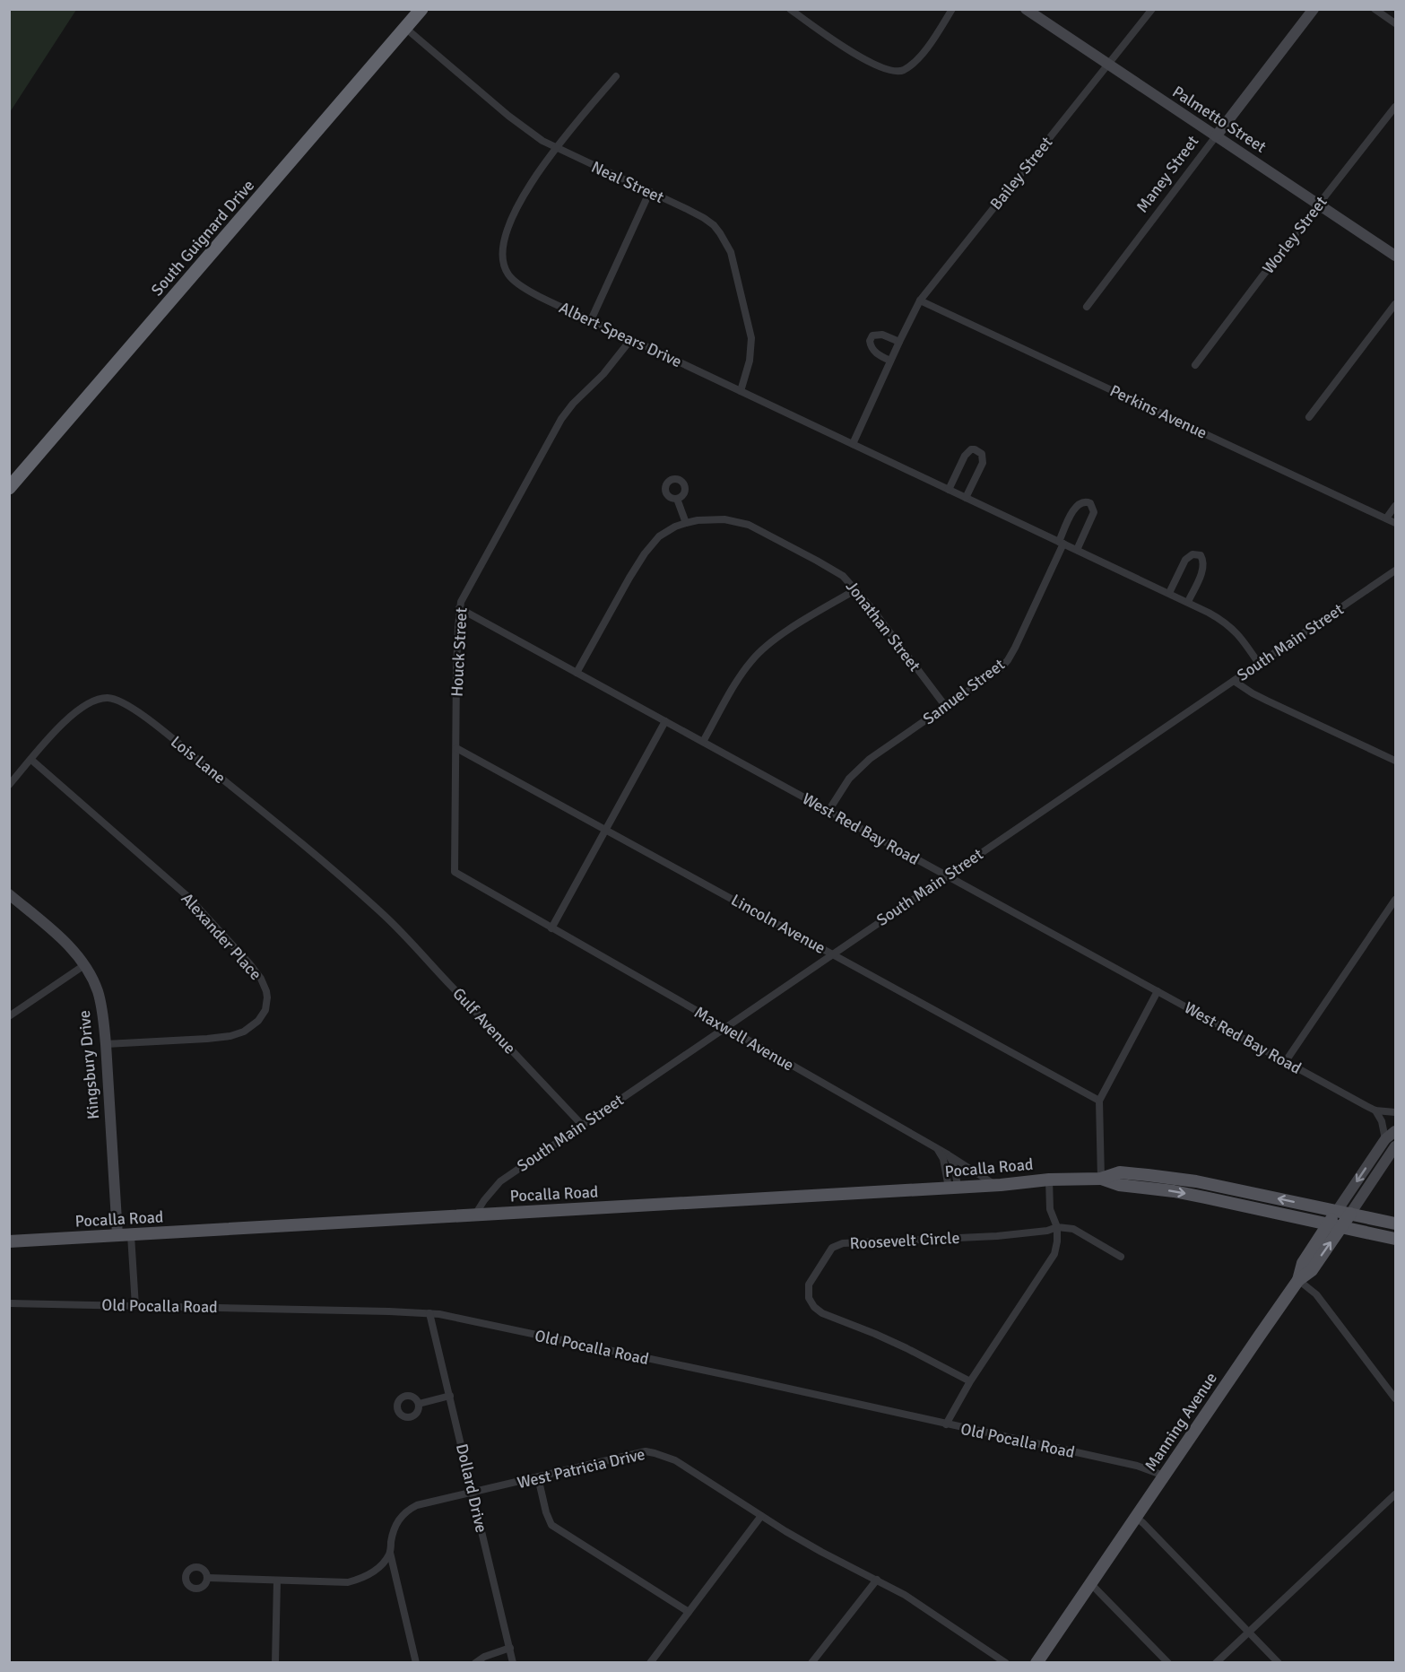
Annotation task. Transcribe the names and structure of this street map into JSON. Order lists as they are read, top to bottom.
{
  "streets": {
    "highway": ["South Guignard Drive"],
    "main road": ["Pocalla Road", "Manning Avenue"],
    "street": [
      "Palmetto Street",
      "Bailey Street",
      "Maney Street",
      "Neal Street",
      "Worley Street",
      "Albert Spears Drive",
      "Perkins Avenue",
      "Jonathan Street",
      "South Main Street",
      "Houck Street",
      "Samuel Street",
      "Lois Lane",
      "West Red Bay Road",
      "Lincoln Avenue",
      "Alexander Place",
      "Gulf Avenue",
      "Maxwell Avenue",
      "Kingsbury Drive",
      "Roosevelt Circle",
      "Old Pocalla Road",
      "West Patricia Drive",
      "Dollard Drive"
    ]
  },
  "crossings": [
    ["Palmetto Street", "Bailey Street"],
    ["Palmetto Street", "Maney Street"],
    ["Palmetto Street", "Worley Street"],
    ["Bailey Street", "Albert Spears Drive"],
    ["Bailey Street", "Perkins Avenue"],
    ["Neal Street", "South Guignard Drive"],
    ["Neal Street", "Albert Spears Drive"],
    ["Albert Spears Drive", "South Main Street"],
    ["Albert Spears Drive", "Houck Street"],
    ["Albert Spears Drive", "Samuel Street"],
    ["Jonathan Street", "Samuel Street"],
    ["Jonathan Street", "West Red Bay Road"],
    ["South Main Street", "West Red Bay Road"],
    ["South Main Street", "Lincoln Avenue"],
    ["South Main Street", "Gulf Avenue"],
    ["South Main Street", "Maxwell Avenue"],
    ["South Main Street", "Pocalla Road"],
    ["Houck Street", "West Red Bay Road"],
    ["Houck Street", "Lincoln Avenue"],
    ["Houck Street", "Maxwell Avenue"],
    ["Samuel Street", "West Red Bay Road"],
    ["Lois Lane", "Alexander Place"],
    ["Lois Lane", "Gulf Avenue"],
    ["Alexander Place", "Kingsbury Drive"],
    ["Maxwell Avenue", "Pocalla Road"],
    ["Kingsbury Drive", "Pocalla Road"],
    ["Pocalla Road", "Manning Avenue"],
    ["Old Pocalla Road", "Manning Avenue"],
    ["Old Pocalla Road", "Dollard Drive"],
    ["West Patricia Drive", "Dollard Drive"]
  ]
}
